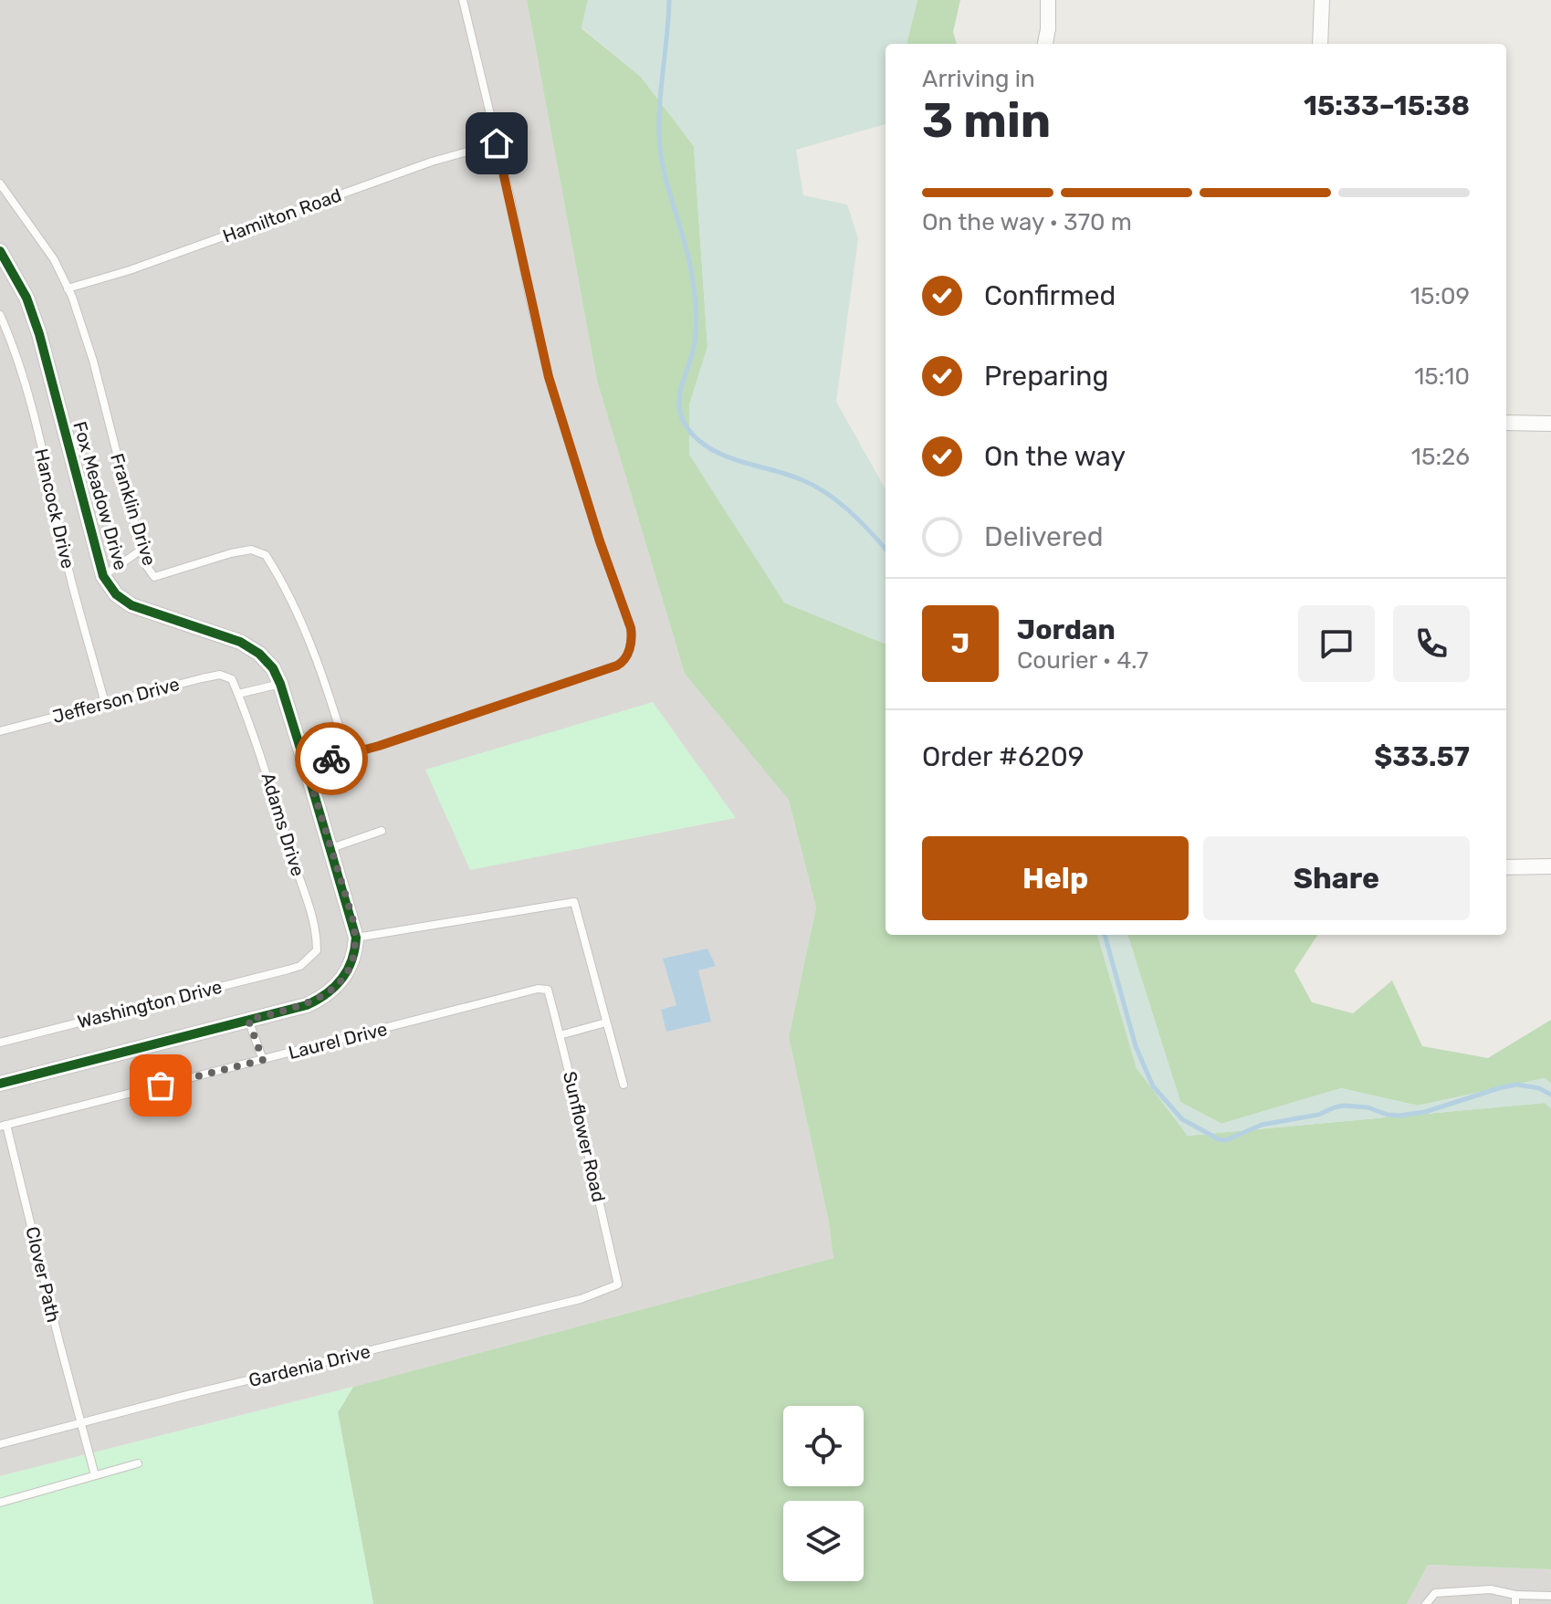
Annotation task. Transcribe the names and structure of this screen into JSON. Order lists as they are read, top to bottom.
{
  "streets": {
    "street": ["Fox Meadow Drive"],
    "lane": [
      "Hamilton Road",
      "Hancock Drive",
      "Franklin Drive",
      "Jefferson Drive",
      "Adams Drive",
      "Washington Drive",
      "Laurel Drive",
      "Sunflower Road",
      "Clover Path",
      "Gardenia Drive"
    ]
  },
  "crossings": [
    ["Hamilton Road", "Franklin Drive"],
    ["Hancock Drive", "Jefferson Drive"],
    ["Jefferson Drive", "Adams Drive"],
    ["Adams Drive", "Washington Drive"],
    ["Laurel Drive", "Sunflower Road"],
    ["Laurel Drive", "Clover Path"],
    ["Sunflower Road", "Gardenia Drive"],
    ["Clover Path", "Gardenia Drive"]
  ],
  "page": {
    "heading": ["3 min", "Arriving in", "15:33–15:38"],
    "panel": [
      "Jordan",
      "Courier · 4.7",
      "Order #6209",
      "$33.57"
    ],
    "bar": "On the way · 370 m",
    "list": [
      ["Confirmed", "15:09"],
      ["Preparing", "15:10"],
      ["On the way", "15:26"],
      "Delivered"
    ],
    "round": "J",
    "buttons": ["Help", "Share"]
  }
}
